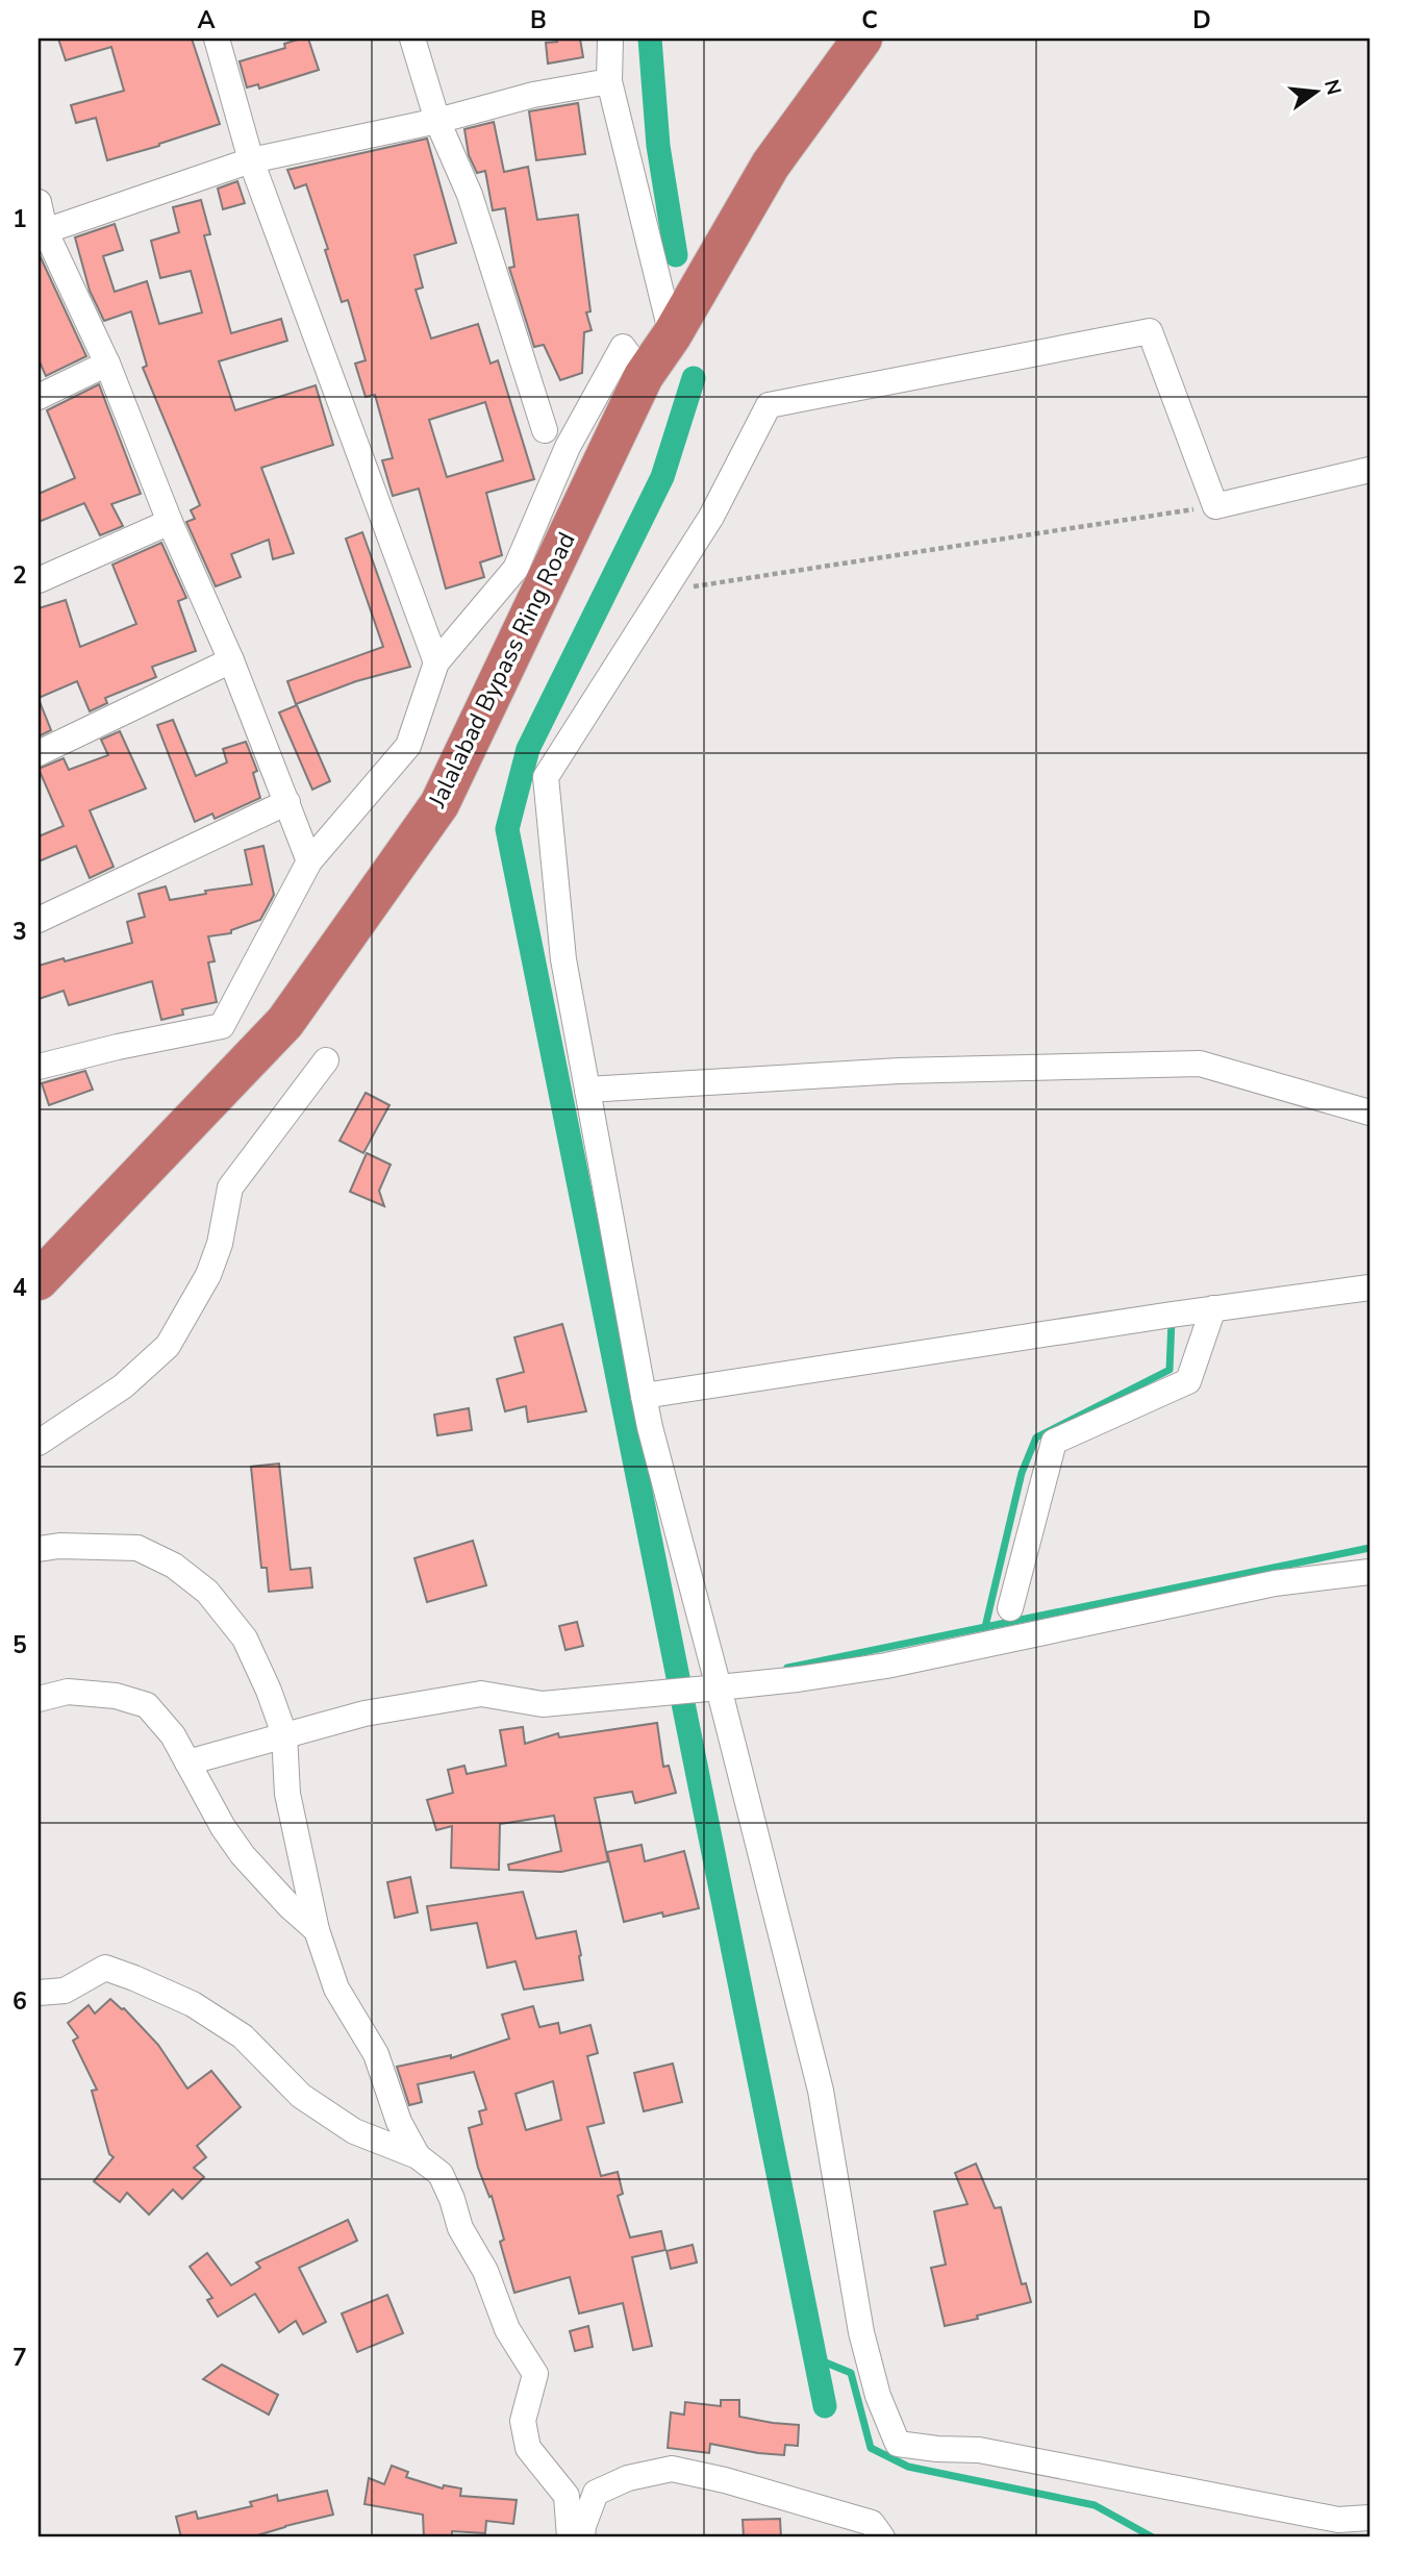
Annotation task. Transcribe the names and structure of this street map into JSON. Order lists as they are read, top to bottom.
{
  "streets": {
    "highway": ["Jalalabad Bypass Ring Road"]
  },
  "north": "right",
  "grid": {
    "columns": [
      "A",
      "B",
      "C",
      "D"
    ],
    "rows": [
      "1",
      "2",
      "3",
      "4",
      "5",
      "6",
      "7"
    ]
  }
}
